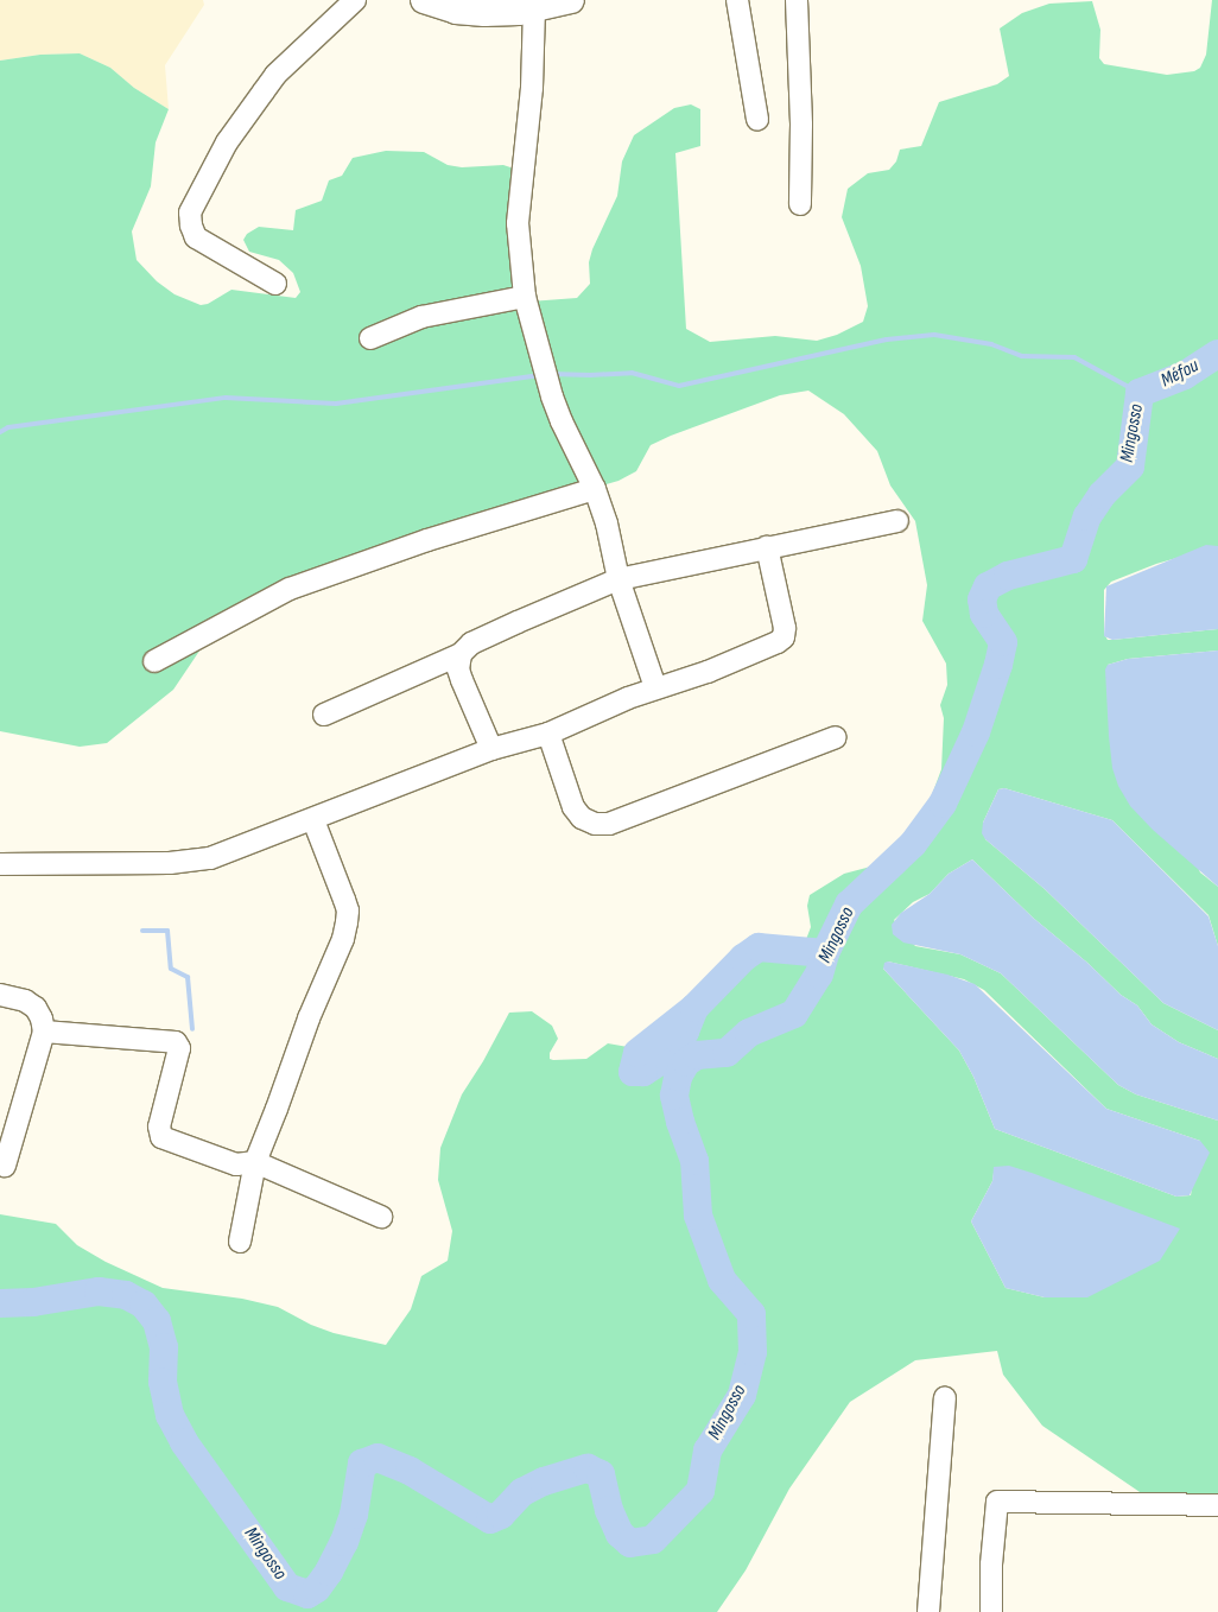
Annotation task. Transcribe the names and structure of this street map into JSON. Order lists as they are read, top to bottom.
{
  "water": ["Méfou", "Mingosso"]
}
